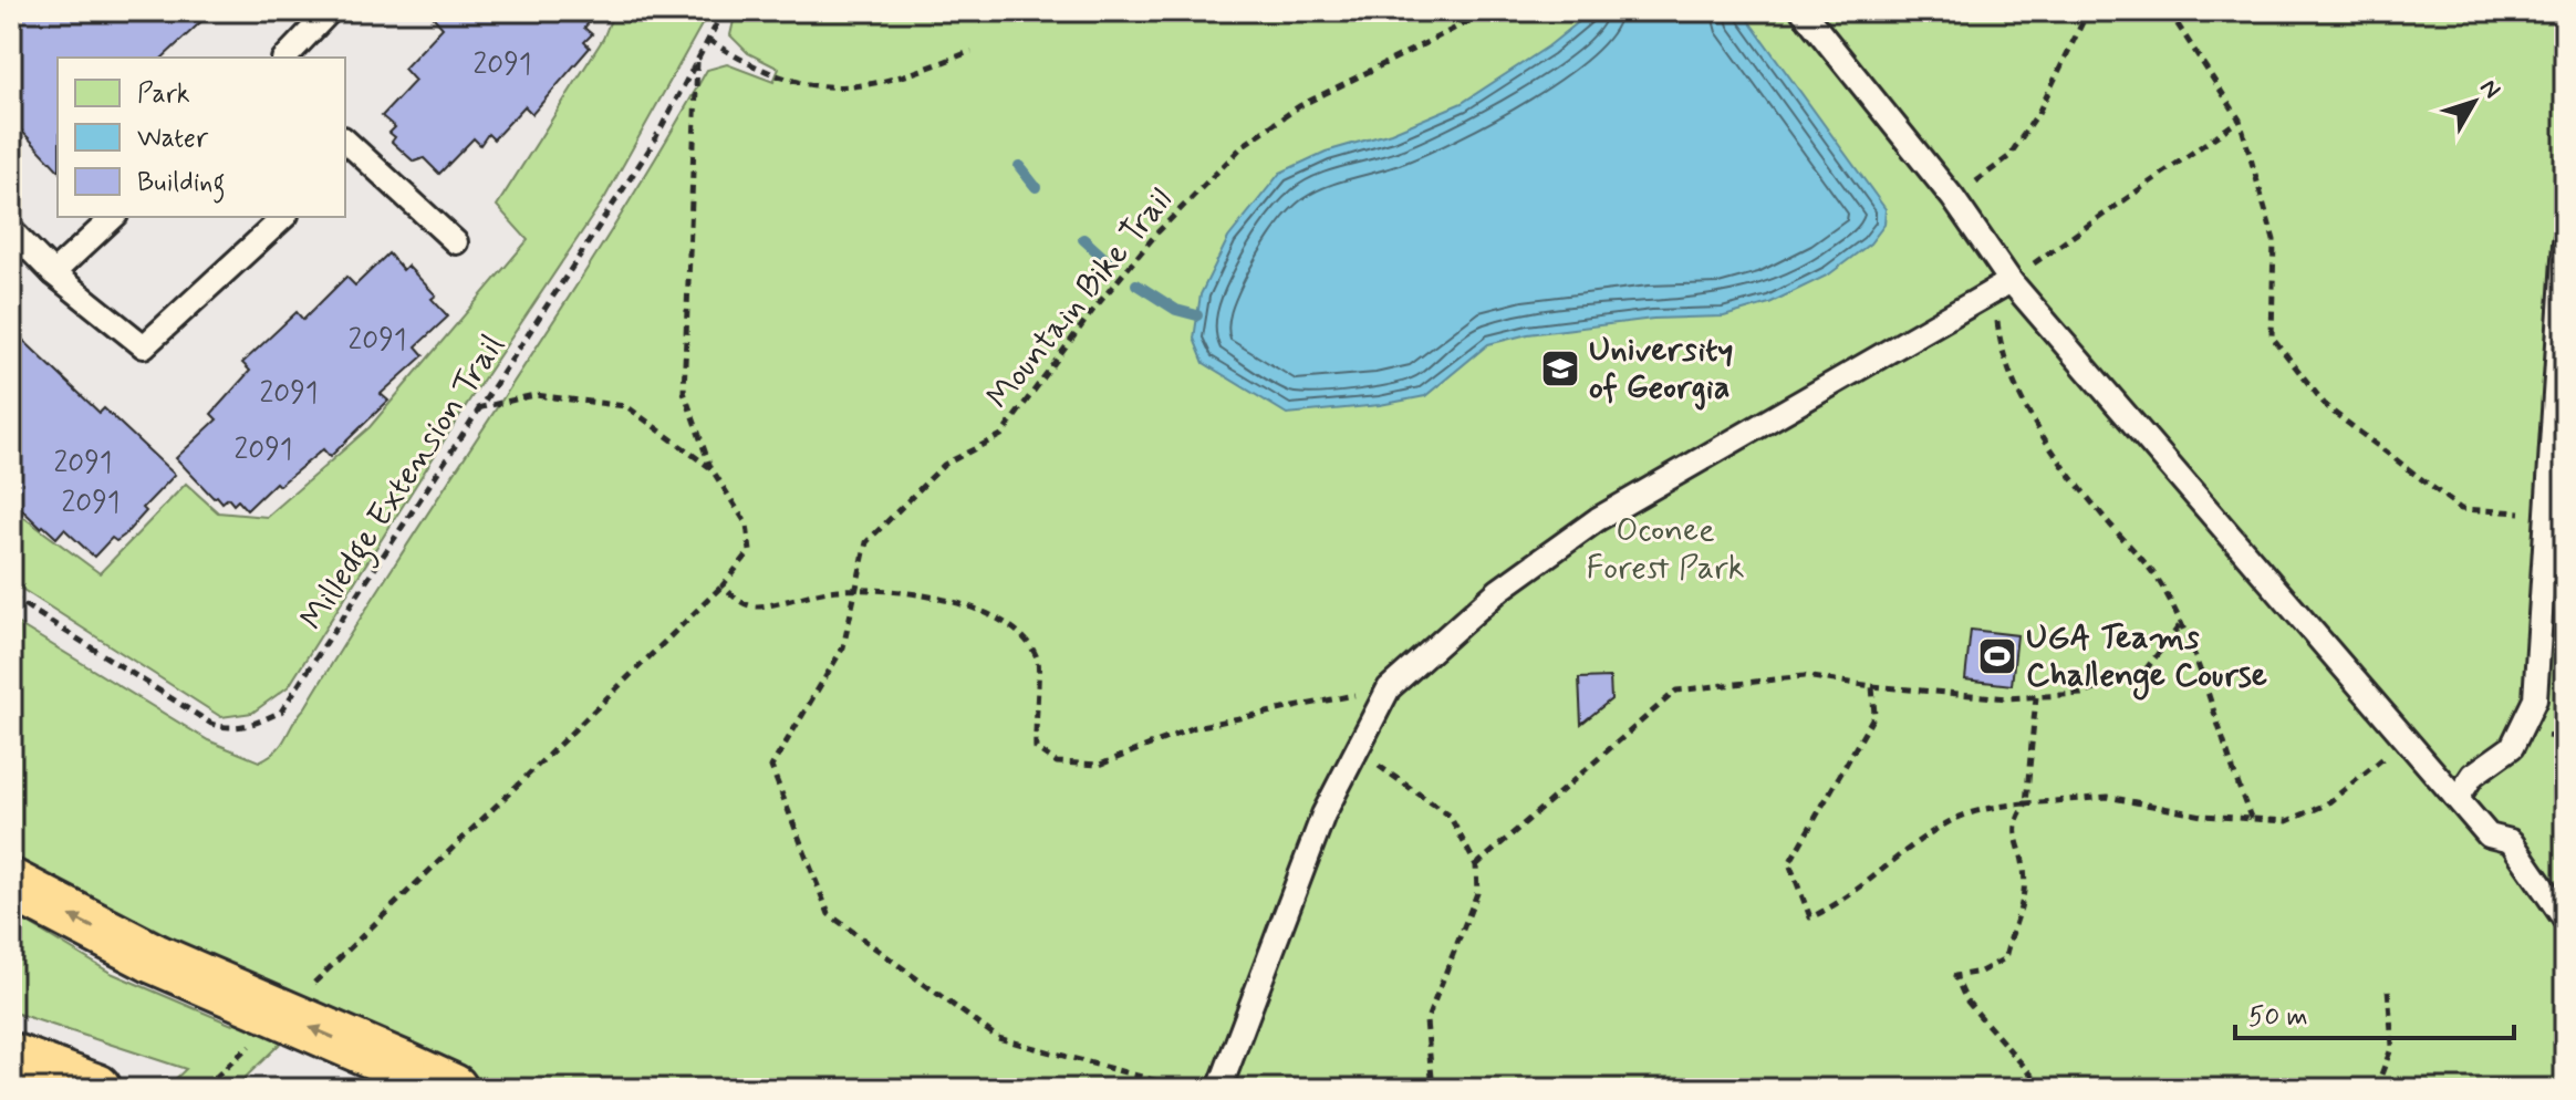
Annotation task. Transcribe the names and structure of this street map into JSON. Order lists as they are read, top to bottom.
{
  "streets": {
    "path": ["Mountain Bike Trail", "Milledge Extension Trail"]
  },
  "parks": ["Oconee Forest Park"],
  "places": {
    "school or university": ["University of Georgia"],
    "sports": ["UGA Teams Challenge Course"]
  },
  "house_numbers": [
    "2091",
    "2091",
    "2091",
    "2091",
    "2091",
    "2091"
  ],
  "legend": ["Park", "Water", "Building"],
  "scale_bar": "50 m",
  "north": "top right"
}
